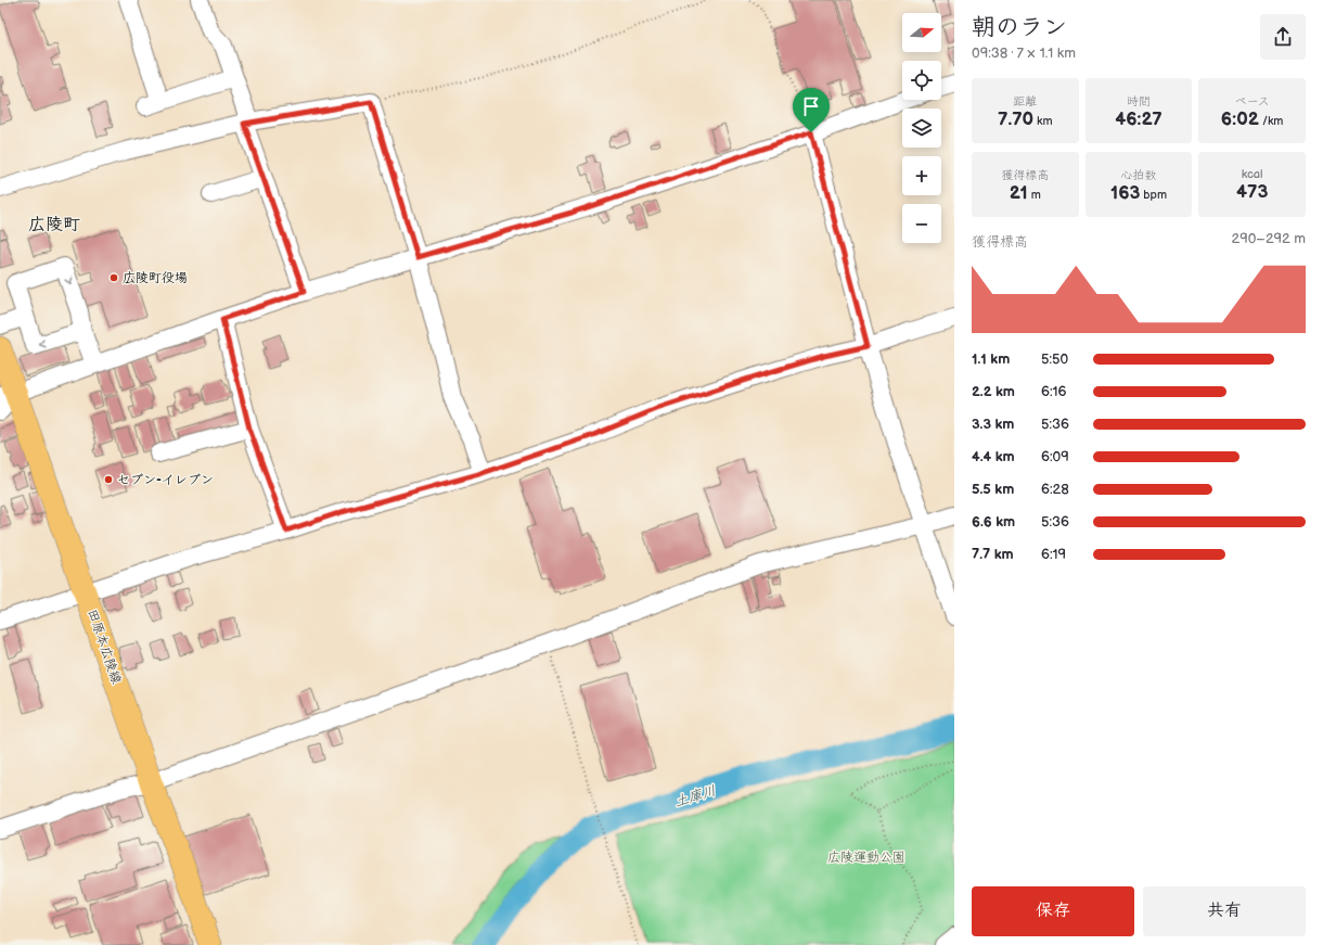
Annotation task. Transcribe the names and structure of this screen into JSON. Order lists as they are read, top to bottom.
{
  "streets": {
    "main road": ["田原本広陵線"]
  },
  "districts": ["広陵町"],
  "water": ["土庫川"],
  "parks": ["広陵運動公園"],
  "places": ["広陵町役場", "セブン-イレブン"],
  "north": "right",
  "page": {
    "heading": ["朝のラン", "09:38 · 7 × 1.1 km"],
    "map_buttons": ["+", "−"],
    "stats": [
      ["距離", "7.70 km"],
      ["時間", "46:27"],
      ["ペース", "6:02 /km"],
      ["獲得標高", "21 m"],
      ["心拍数", "163 bpm"],
      ["kcal", "473"]
    ],
    "chart": ["獲得標高", "290–292 m"],
    "list": [
      {
        "name": "1.1 km",
        "note": "5:50"
      },
      {
        "name": "2.2 km",
        "note": "6:16"
      },
      {
        "name": "3.3 km",
        "note": "5:36"
      },
      {
        "name": "4.4 km",
        "note": "6:09"
      },
      {
        "name": "5.5 km",
        "note": "6:28"
      },
      {
        "name": "6.6 km",
        "note": "5:36"
      },
      {
        "name": "7.7 km",
        "note": "6:19"
      }
    ],
    "buttons": ["保存", "共有"]
  }
}
